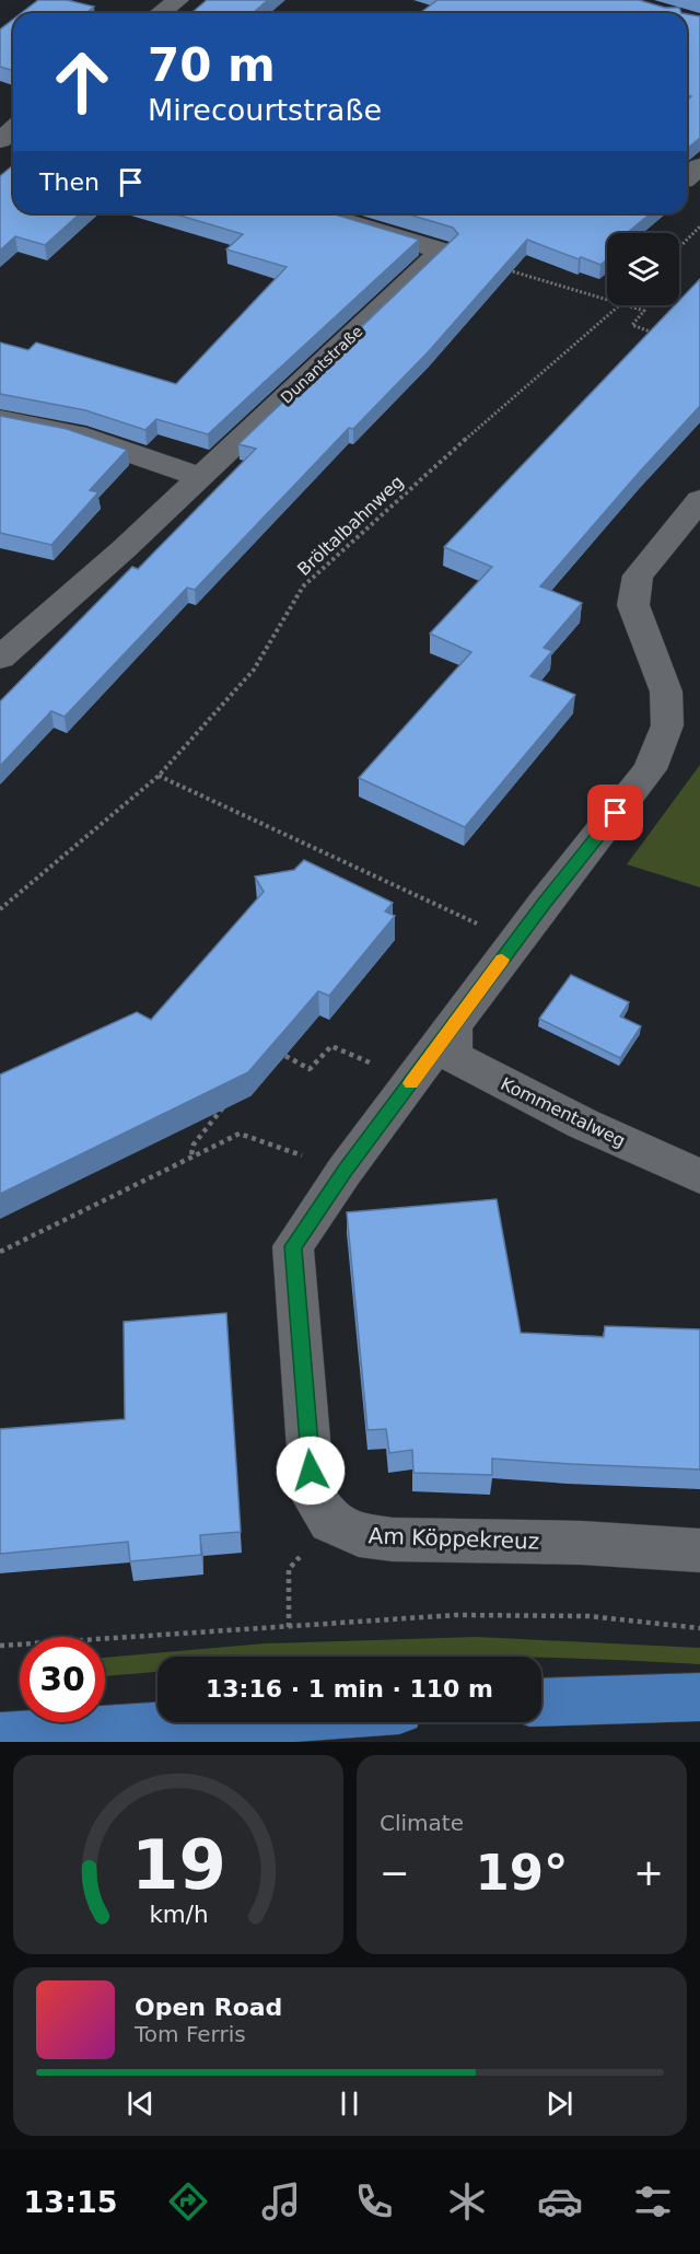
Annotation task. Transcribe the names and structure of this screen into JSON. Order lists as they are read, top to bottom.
{
  "streets": {
    "street": ["Dunantstraße", "Kommentalweg", "Am Köppekreuz"],
    "path": ["Bröltalbahnweg"]
  },
  "crossings": [
    ["Kommentalweg", "Am Köppekreuz"]
  ],
  "page": {
    "turn": ["70 m", "Mirecourtstraße"],
    "then": "Then",
    "limit": "30",
    "trip": "13:16 · 1 min · 110 m",
    "tile": "Climate",
    "heat": ["−", "19°", "+"],
    "song": ["Open Road", "Tom Ferris"],
    "tabs": "13:15",
    "gauge": ["19", "km/h"]
  }
}
